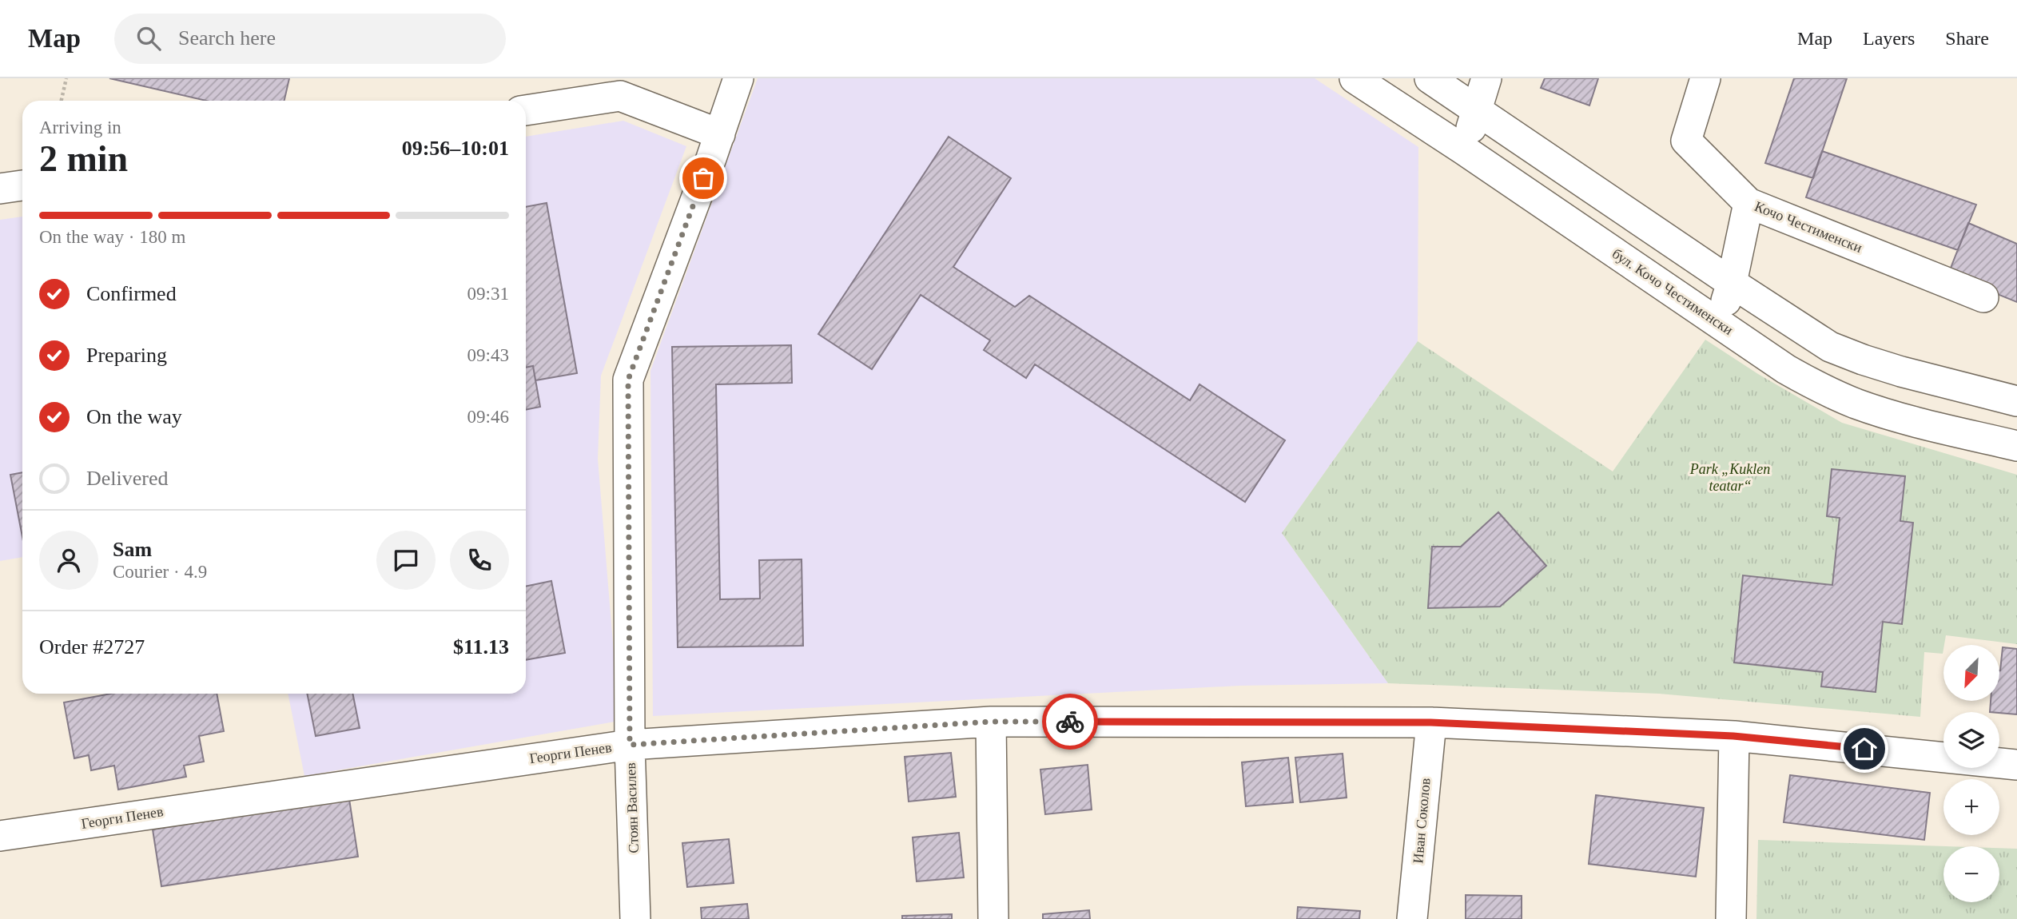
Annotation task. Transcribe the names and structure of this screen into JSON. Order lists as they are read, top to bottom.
{
  "streets": {
    "street": [
      "Кочо Честименски",
      "бул. Кочо Честименски",
      "Георги Пенев",
      "Стоян Василев",
      "Иван Соколов"
    ]
  },
  "crossings": [
    ["Кочо Честименски", "бул. Кочо Честименски"],
    ["Георги Пенев", "Стоян Василев"],
    ["Георги Пенев", "Иван Соколов"]
  ],
  "parks": ["Park „Kuklen teatar“"],
  "north": "bottom left",
  "page": {
    "header": "Map",
    "search": "Search here",
    "nav": ["Map", "Layers", "Share"],
    "heading": ["2 min", "Arriving in", "09:56–10:01"],
    "panel": [
      "Sam",
      "Courier · 4.9",
      "Order #2727",
      "$11.13"
    ],
    "bar": "On the way · 180 m",
    "list": [
      ["Confirmed", "09:31"],
      ["Preparing", "09:43"],
      ["On the way", "09:46"],
      "Delivered"
    ],
    "map_buttons": ["+", "−"]
  }
}
